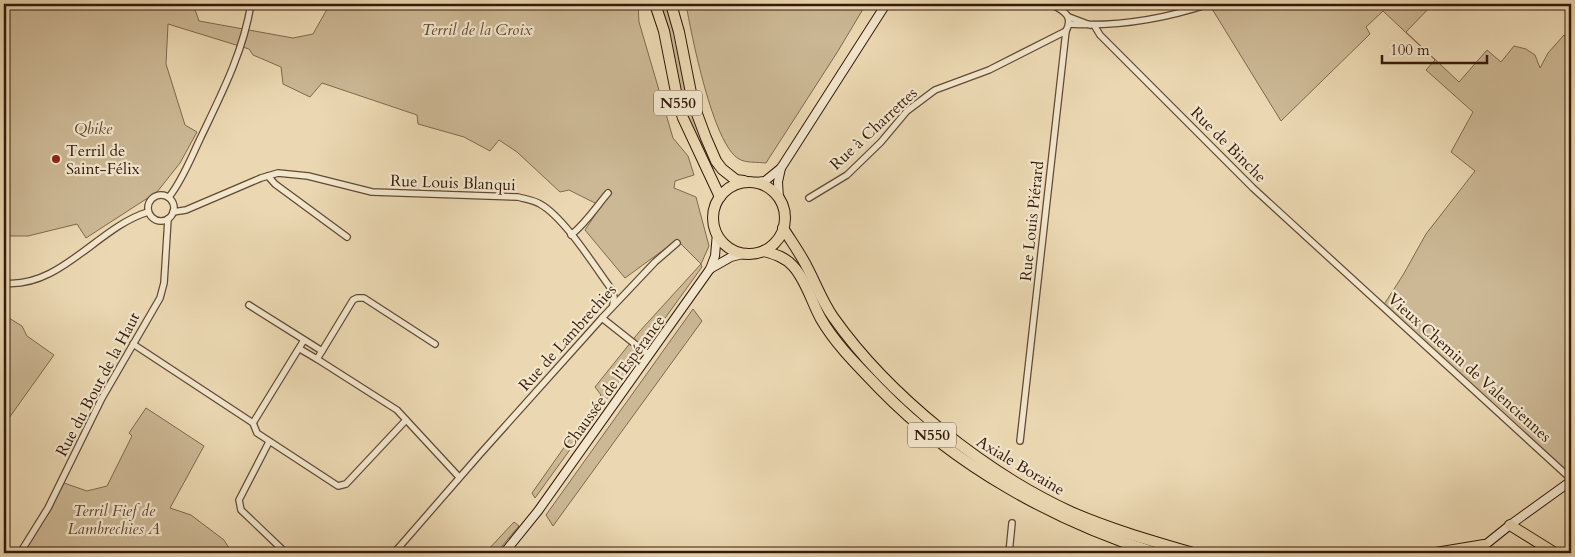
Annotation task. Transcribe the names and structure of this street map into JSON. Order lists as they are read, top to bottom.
{
  "streets": {
    "highway": ["N550", "Axiale Boraine"],
    "main road": ["Chaussée de l'Espérance"],
    "street": [
      "Rue à Charrettes",
      "Rue de Binche",
      "Rue Louis Blanqui",
      "Rue Louis Piérard",
      "Rue de Lambrechies",
      "Vieux Chemin de Valenciennes",
      "Rue du Bout de la Haut"
    ]
  },
  "crossings": [
    ["N550", "Axiale Boraine"],
    ["Rue à Charrettes", "Rue Louis Piérard"],
    ["Rue de Binche", "Vieux Chemin de Valenciennes"],
    ["Rue Louis Blanqui", "Rue de Lambrechies"],
    ["Rue Louis Blanqui", "Rue du Bout de la Haut"]
  ],
  "parks": ["Terril de la Croix", "Qbike", "Terril Fief de Lambrechies A"],
  "places": ["Terril de Saint-Félix"],
  "scale_bar": "100 m"
}
